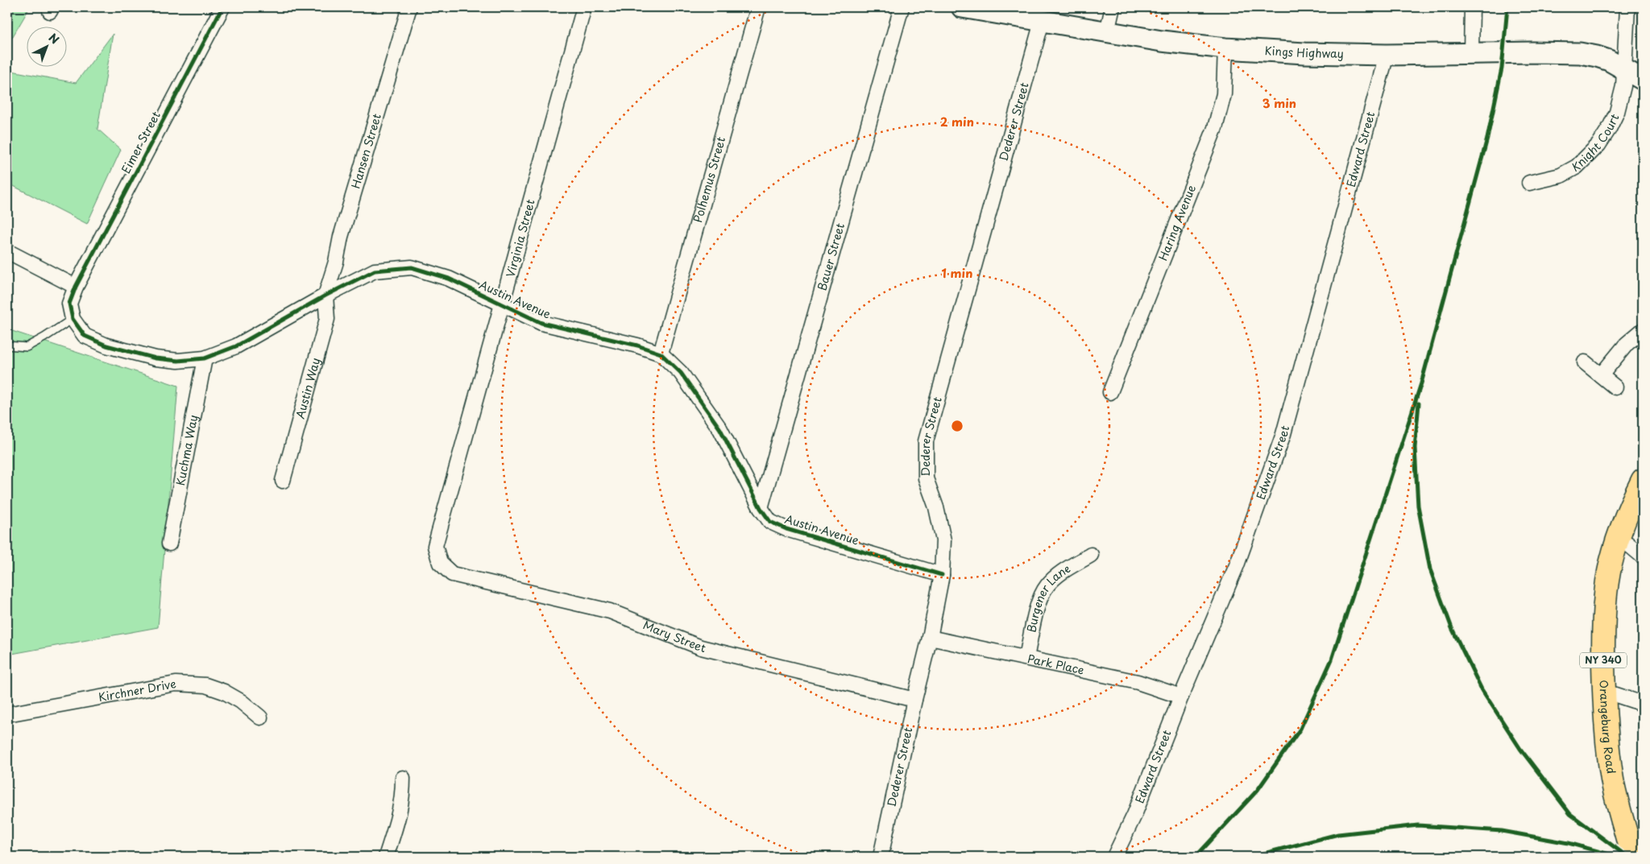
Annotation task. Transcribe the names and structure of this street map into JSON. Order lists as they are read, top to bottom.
{
  "streets": {
    "main road": ["NY 340", "Orangeburg Road"],
    "street": [
      "Kings Highway",
      "Dederer Street",
      "Knight Court",
      "Eimer Street",
      "Edward Street",
      "Hansen Street",
      "Polhemus Street",
      "Haring Avenue",
      "Virginia Street",
      "Bauer Street",
      "Austin Avenue",
      "Austin Way",
      "Kuchma Way",
      "Burgener Lane",
      "Mary Street",
      "Park Place",
      "Kirchner Drive"
    ]
  },
  "crossings": [
    ["Kings Highway", "Dederer Street"],
    ["Kings Highway", "Knight Court"],
    ["Kings Highway", "Edward Street"],
    ["Kings Highway", "Haring Avenue"],
    ["Dederer Street", "Austin Avenue"],
    ["Dederer Street", "Mary Street"],
    ["Dederer Street", "Park Place"],
    ["Edward Street", "Park Place"],
    ["Hansen Street", "Austin Avenue"],
    ["Hansen Street", "Austin Way"],
    ["Polhemus Street", "Austin Avenue"],
    ["Virginia Street", "Austin Avenue"],
    ["Virginia Street", "Mary Street"],
    ["Bauer Street", "Austin Avenue"],
    ["Austin Avenue", "Austin Way"],
    ["Austin Avenue", "Kuchma Way"],
    ["Burgener Lane", "Park Place"]
  ],
  "north": "top right",
  "rings": ["3 min", "2 min", "1 min"]
}
